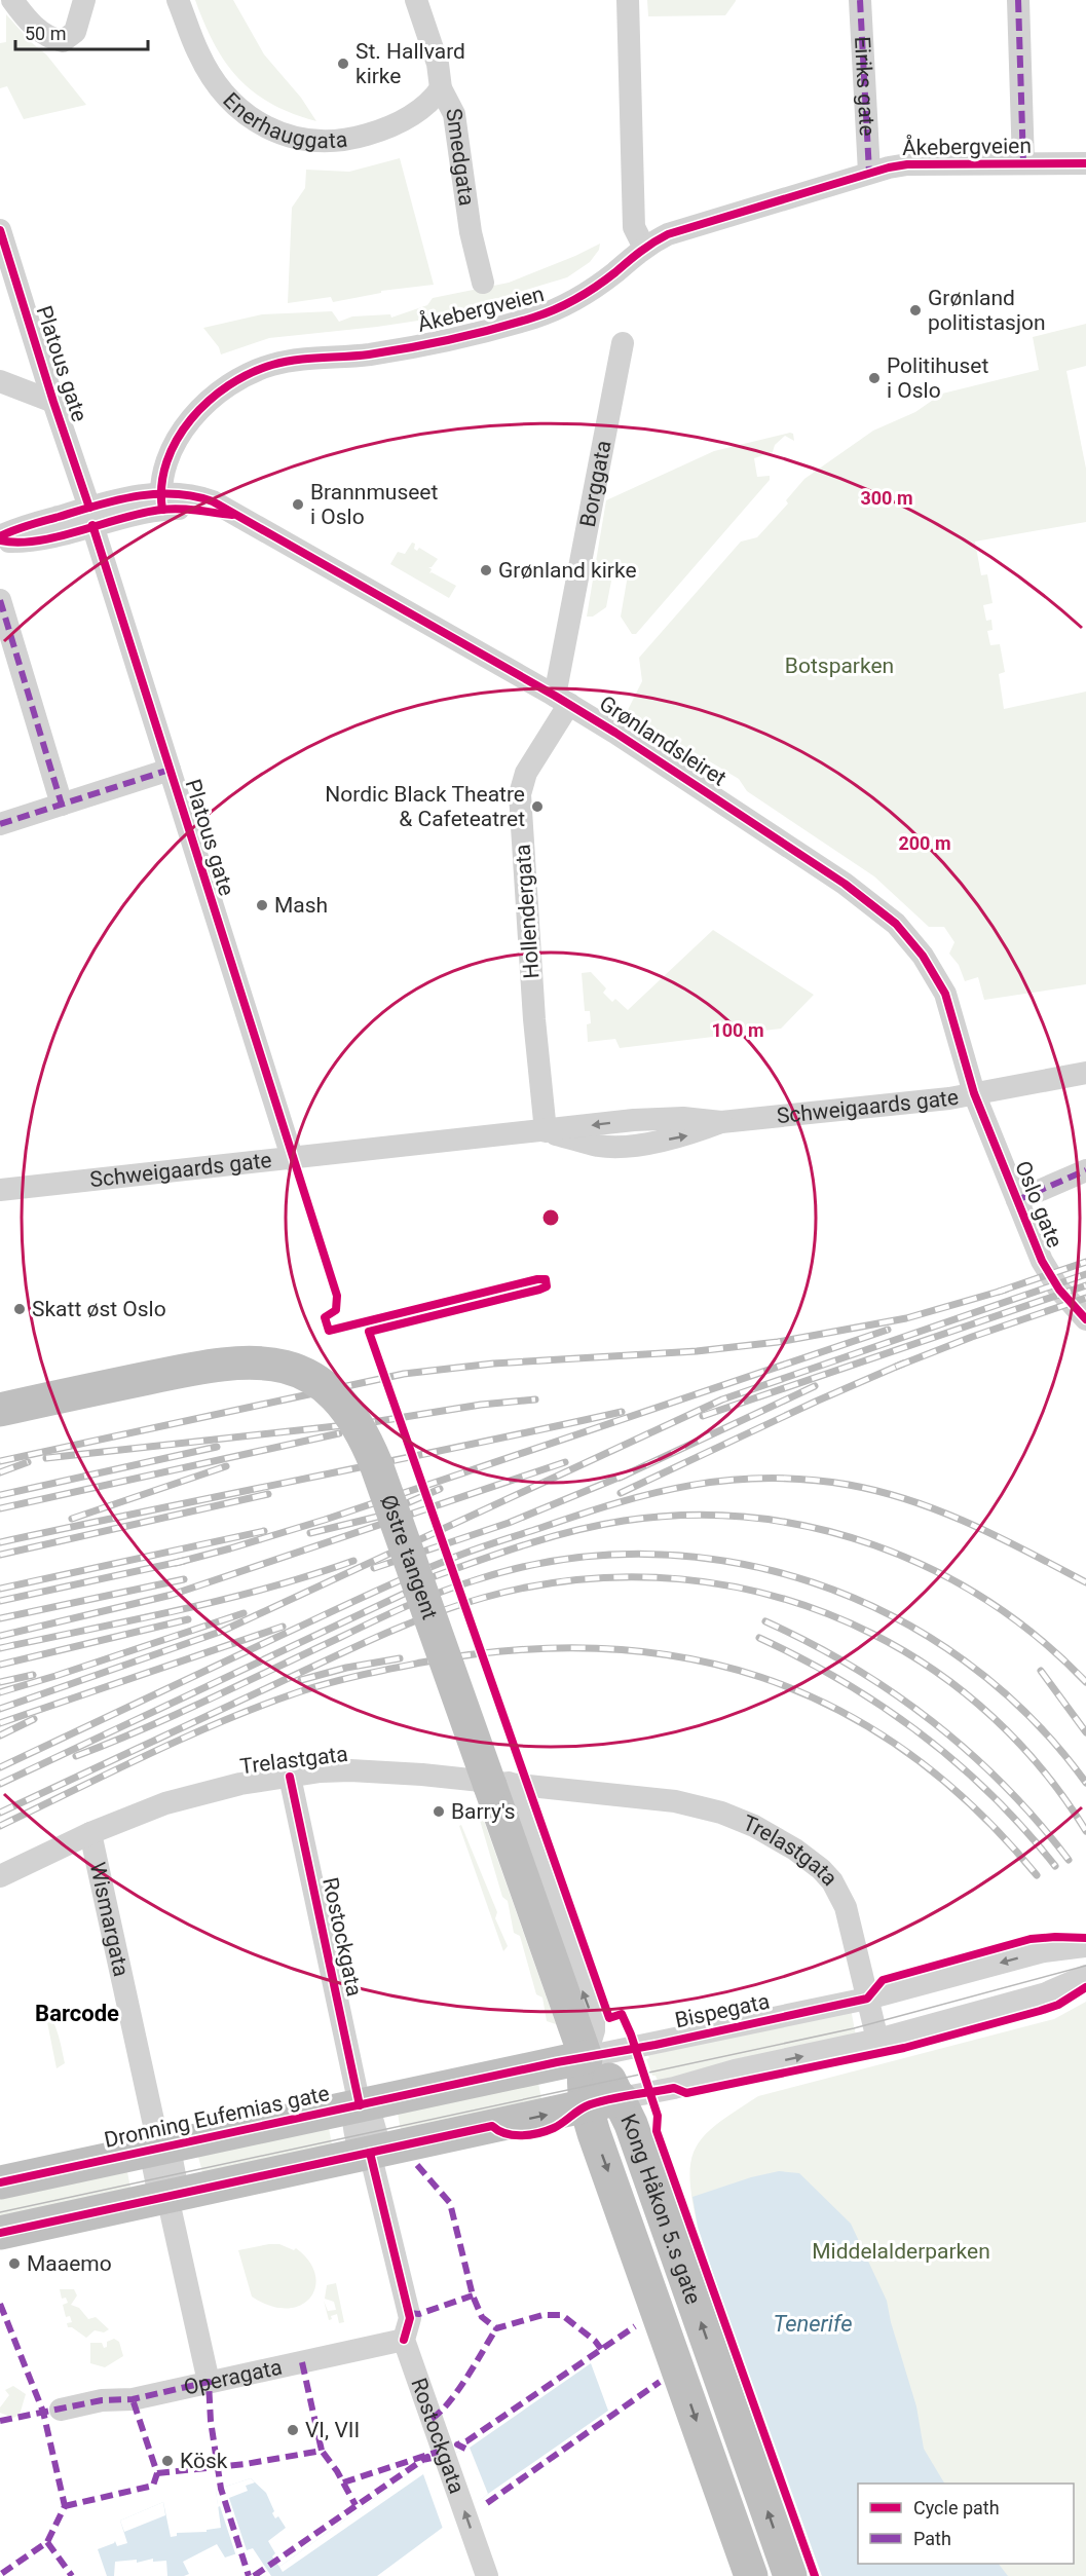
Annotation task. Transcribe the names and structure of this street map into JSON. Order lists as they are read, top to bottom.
{
  "streets": {
    "highway": ["Østre tangent", "Dronning Eufemias gate", "Kong Håkon 5.s gate"],
    "street": [
      "Eiriks gate",
      "Enerhauggata",
      "Åkebergveien",
      "Smedgata",
      "Platous gate",
      "Borggata",
      "Grønlandsleiret",
      "Hollendergata",
      "Schweigaards gate",
      "Oslo gate",
      "Trelastgata",
      "Wismargata",
      "Rostockgata",
      "Bispegata",
      "Operagata"
    ]
  },
  "crossings": [
    ["Eiriks gate", "Åkebergveien"],
    ["Enerhauggata", "Smedgata"],
    ["Åkebergveien", "Grønlandsleiret"],
    ["Platous gate", "Grønlandsleiret"],
    ["Platous gate", "Schweigaards gate"],
    ["Borggata", "Grønlandsleiret"],
    ["Borggata", "Hollendergata"],
    ["Grønlandsleiret", "Hollendergata"],
    ["Grønlandsleiret", "Schweigaards gate"],
    ["Grønlandsleiret", "Oslo gate"],
    ["Hollendergata", "Schweigaards gate"],
    ["Schweigaards gate", "Oslo gate"],
    ["Østre tangent", "Bispegata"],
    ["Østre tangent", "Dronning Eufemias gate"],
    ["Østre tangent", "Kong Håkon 5.s gate"],
    ["Trelastgata", "Wismargata"],
    ["Trelastgata", "Rostockgata"],
    ["Trelastgata", "Bispegata"],
    ["Wismargata", "Dronning Eufemias gate"],
    ["Wismargata", "Operagata"],
    ["Rostockgata", "Dronning Eufemias gate"],
    ["Rostockgata", "Operagata"],
    ["Bispegata", "Dronning Eufemias gate"],
    ["Bispegata", "Kong Håkon 5.s gate"],
    ["Dronning Eufemias gate", "Kong Håkon 5.s gate"]
  ],
  "districts": ["Barcode"],
  "water": ["Tenerife"],
  "parks": ["Botsparken", "Middelalderparken"],
  "places": [
    "St. Hallvard kirke",
    "Grønland politistasjon",
    "Politihuset i Oslo",
    "Brannmuseet i Oslo",
    "Grønland kirke",
    "Nordic Black Theatre & Cafeteatret",
    "Mash",
    "Skatt øst Oslo",
    "Barry's",
    "Maaemo",
    "VI, VII",
    "Kösk"
  ],
  "legend": ["Cycle path", "Path"],
  "scale_bar": "50 m",
  "rings": ["300 m", "200 m", "100 m"]
}
